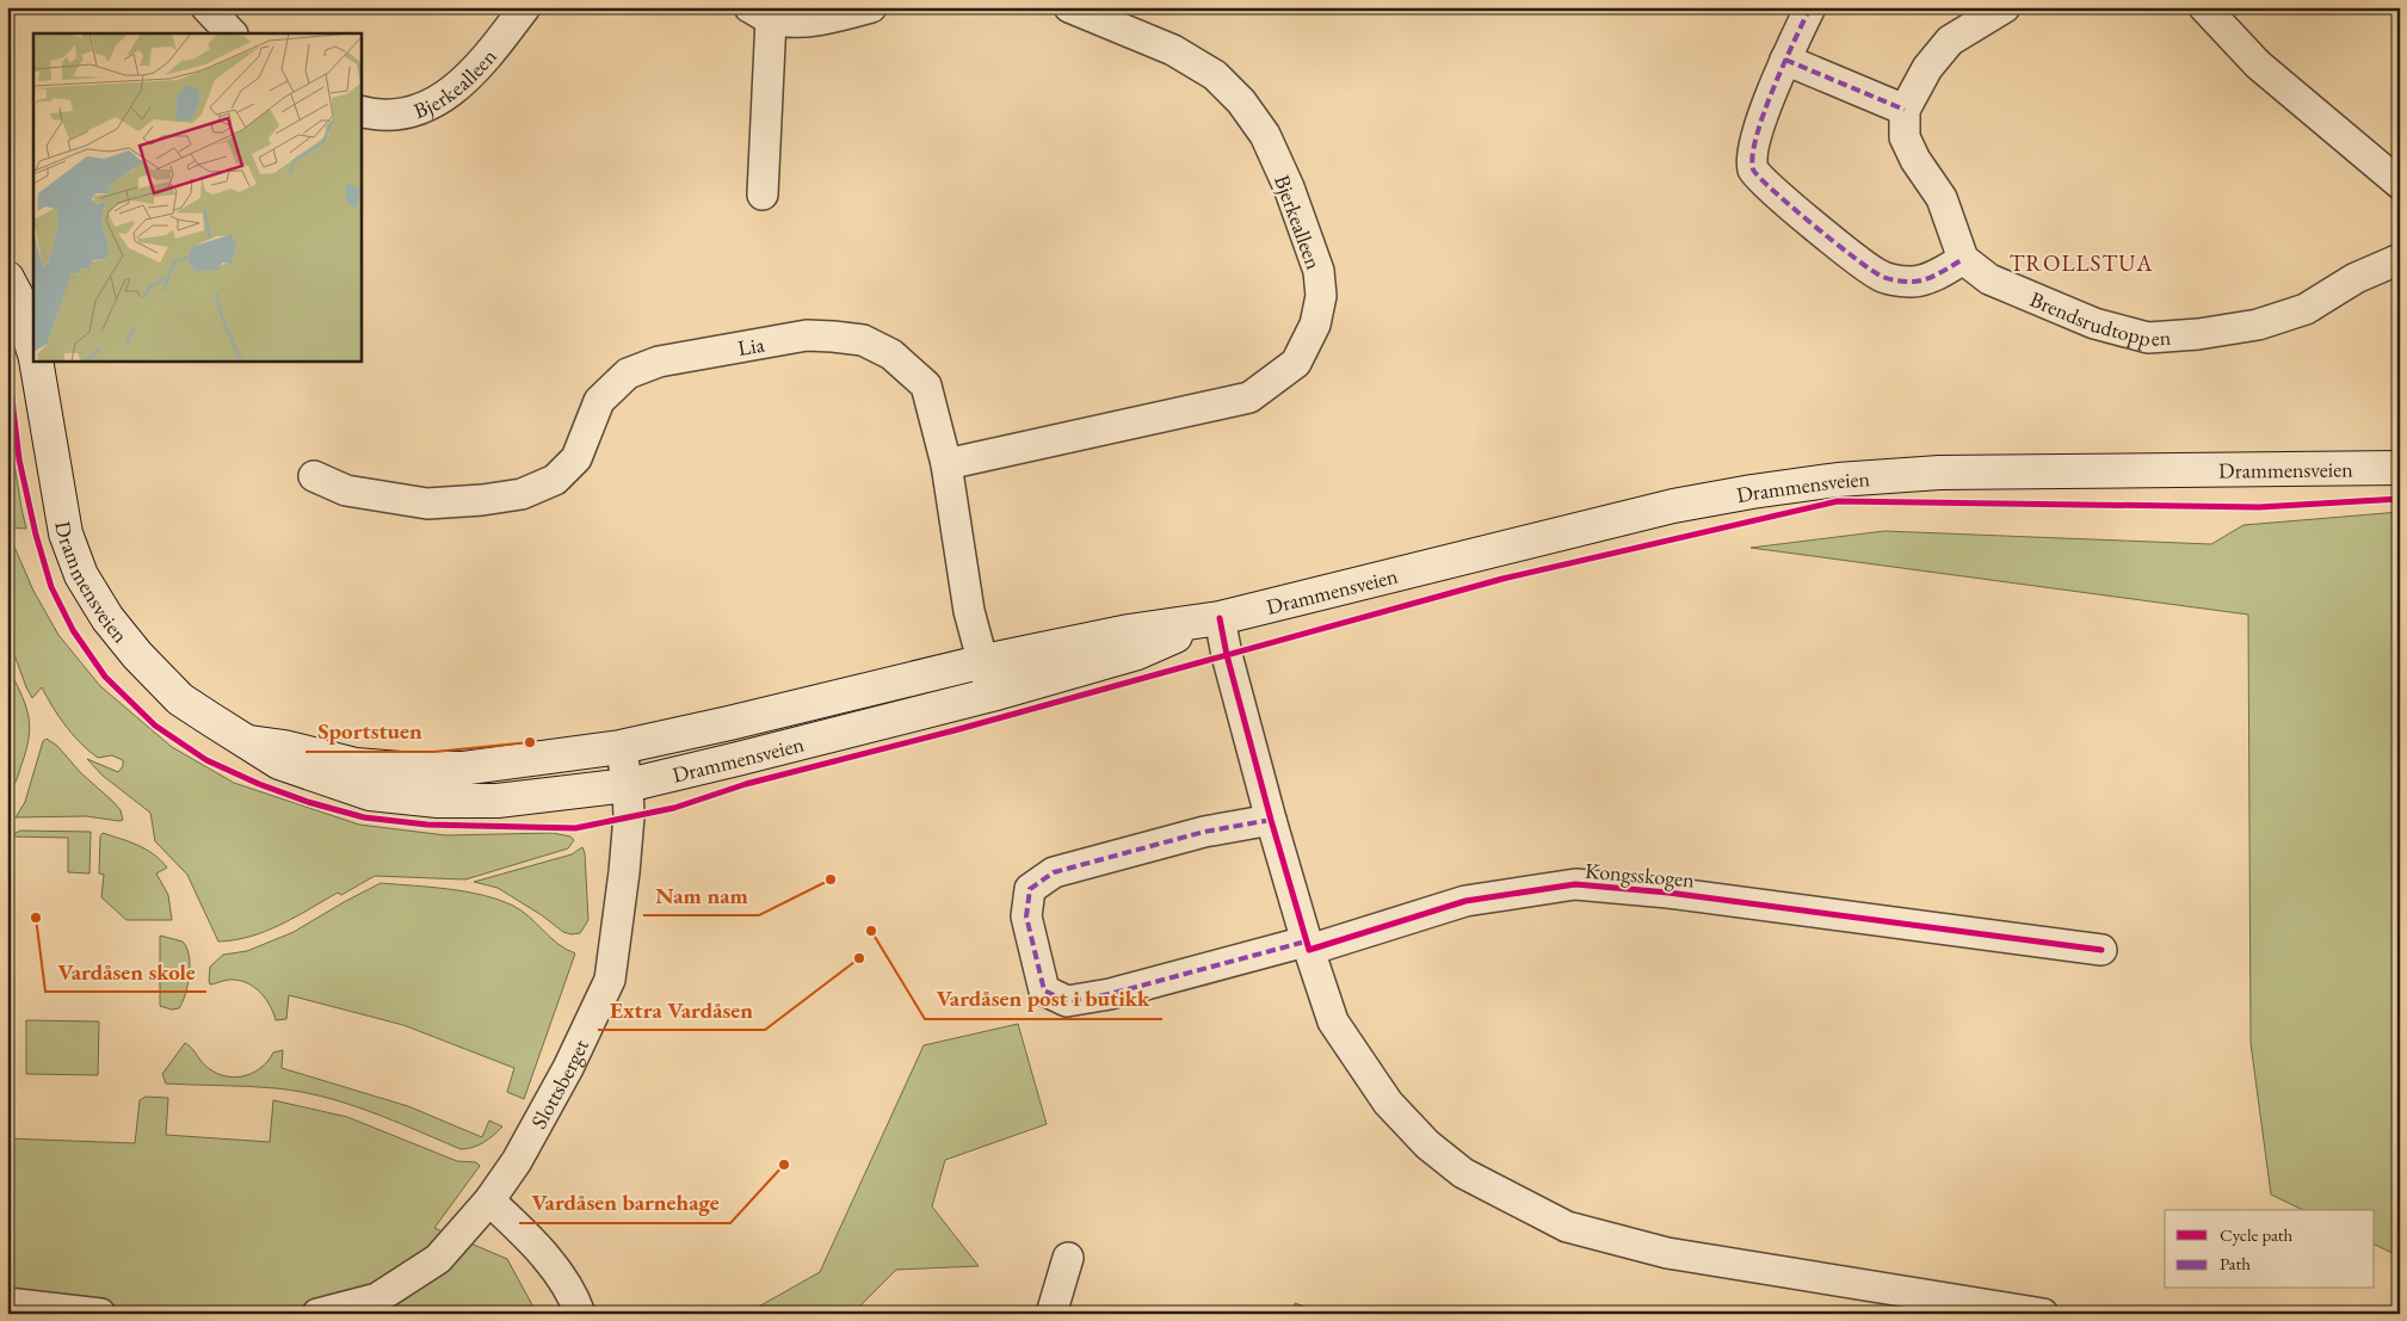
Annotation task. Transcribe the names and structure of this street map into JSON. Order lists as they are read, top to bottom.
{
  "streets": {
    "main road": ["Drammensveien"],
    "street": [
      "Bjerkealleen",
      "Brendsrudtoppen",
      "Lia",
      "Kongsskogen",
      "Slottsberget"
    ]
  },
  "crossings": [
    ["Bjerkealleen", "Lia"],
    ["Lia", "Drammensveien"],
    ["Drammensveien", "Slottsberget"]
  ],
  "districts": ["TROLLSTUA"],
  "places": [
    "Sportstuen",
    "Nam nam",
    "Vardåsen skole",
    "Vardåsen post i butikk",
    "Extra Vardåsen",
    "Vardåsen barnehage"
  ],
  "legend": ["Cycle path", "Path"]
}
